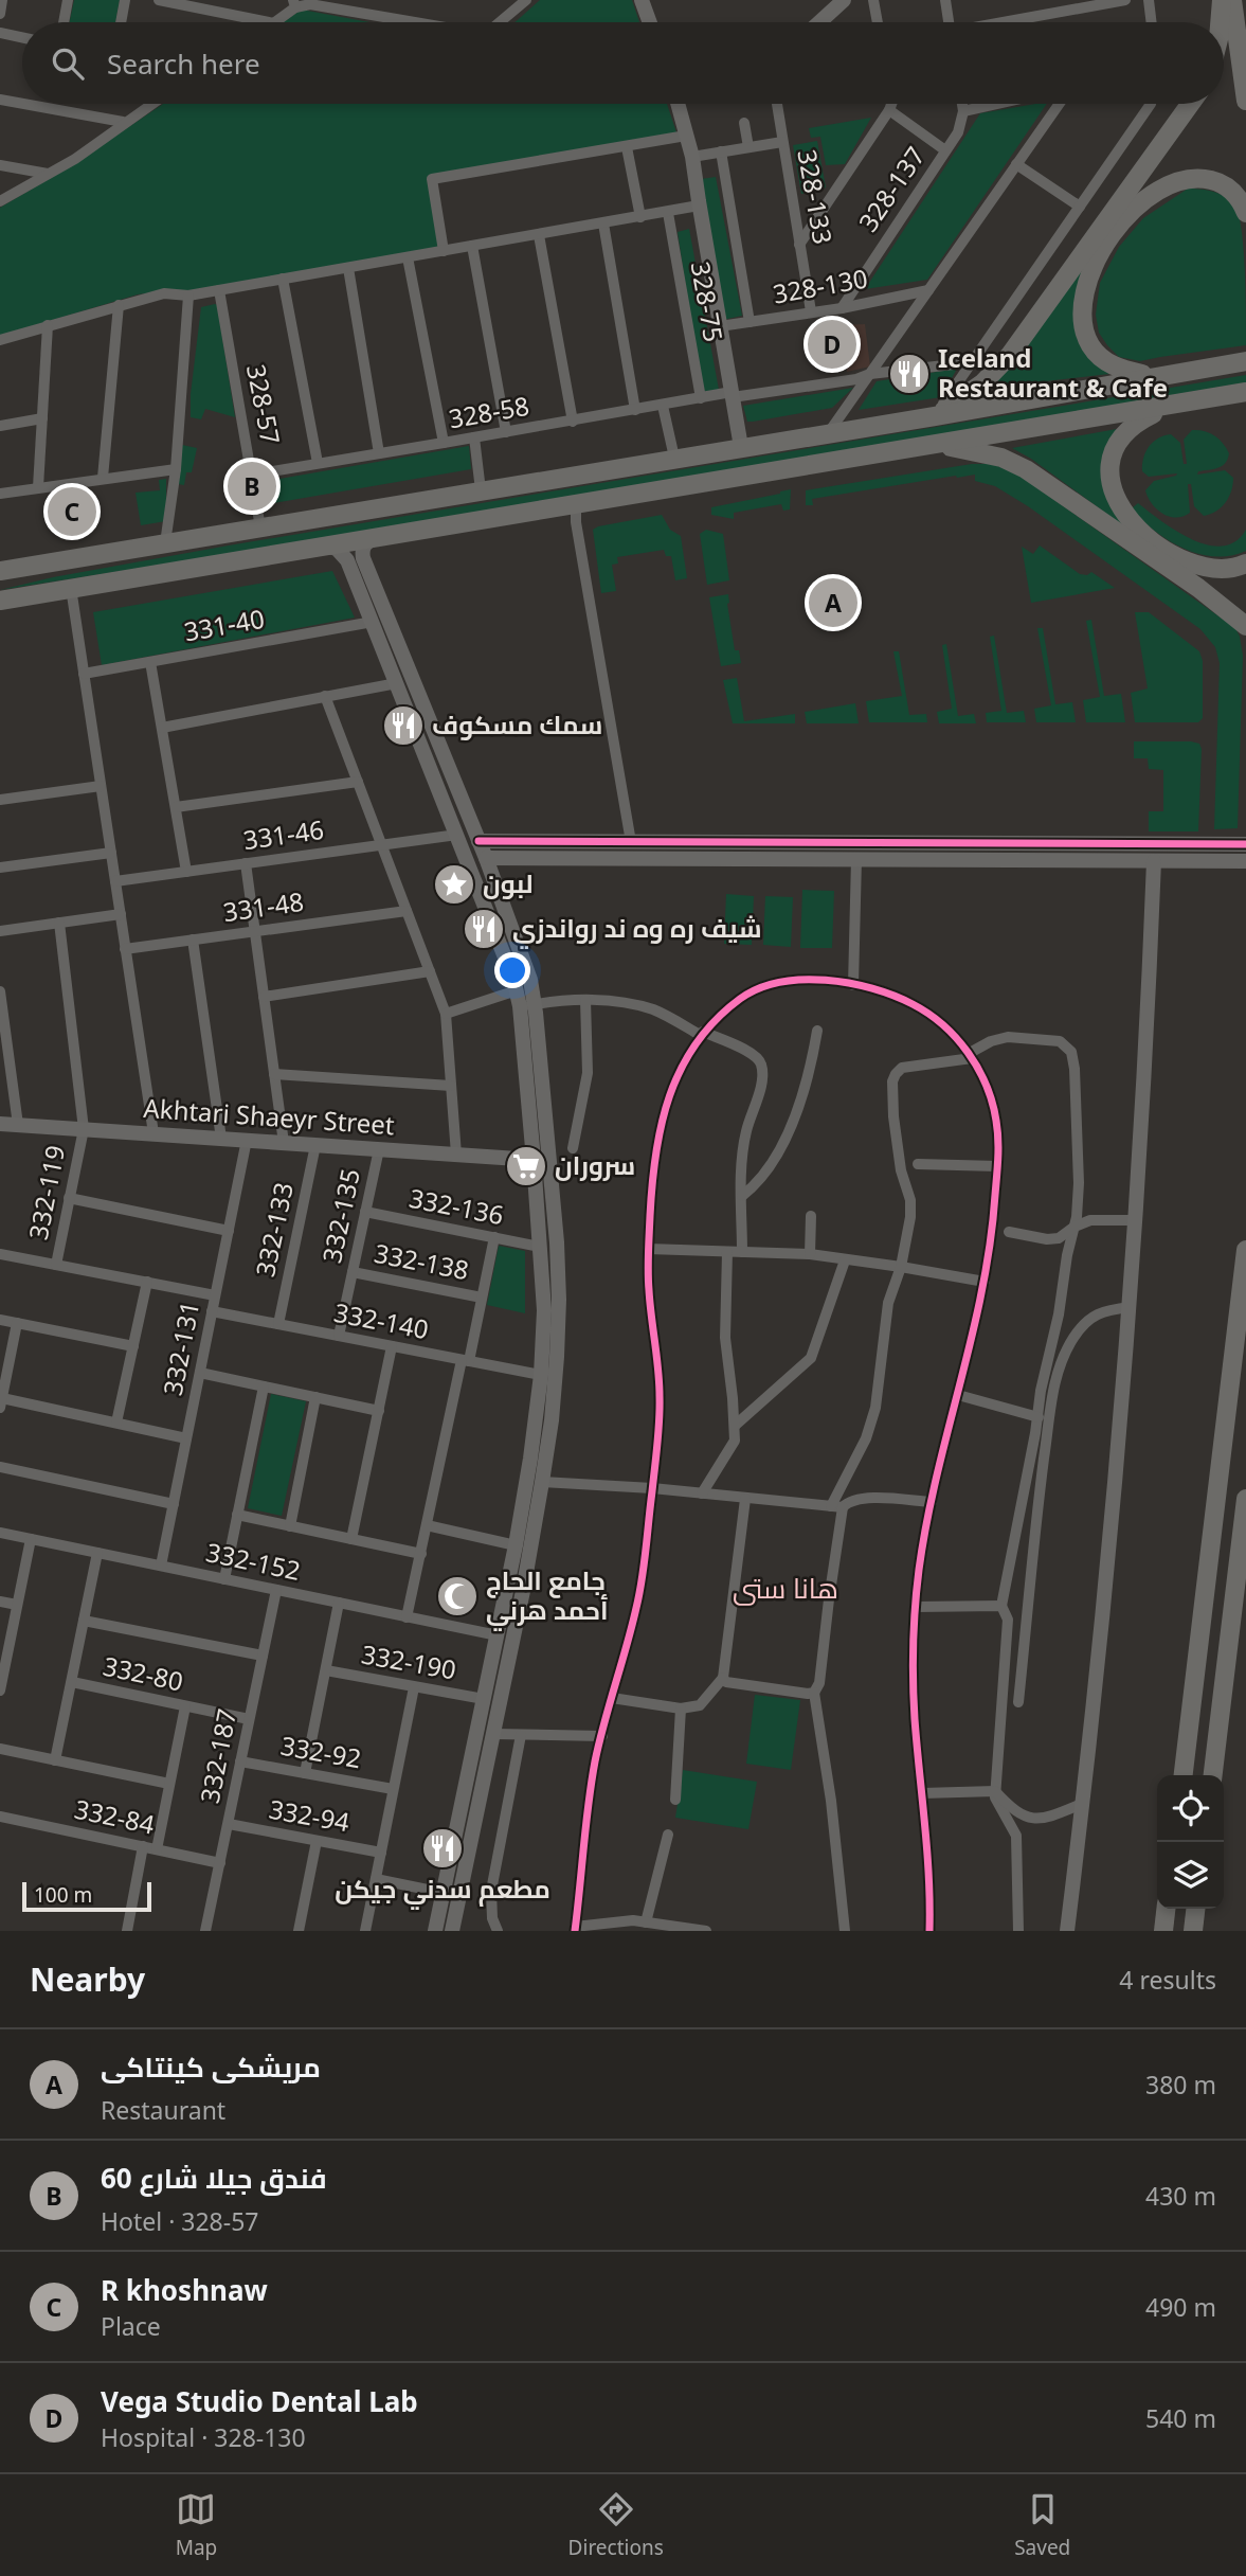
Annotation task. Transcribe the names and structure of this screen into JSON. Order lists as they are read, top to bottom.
{
  "streets": {
    "street": [
      "328-137",
      "328-133",
      "328-130",
      "328-75",
      "328-57",
      "328-58",
      "331-40",
      "331-46",
      "331-48",
      "Akhtari Shaeyr Street",
      "332-119",
      "332-136",
      "332-135",
      "332-133",
      "332-138",
      "332-140",
      "332-131",
      "332-152",
      "332-190",
      "332-80",
      "332-92",
      "332-187",
      "332-94",
      "332-84"
    ]
  },
  "crossings": [
    ["328-137", "328-130"],
    ["328-133", "328-130"],
    ["328-75", "328-58"],
    ["328-57", "328-58"],
    ["Akhtari Shaeyr Street", "332-119"],
    ["Akhtari Shaeyr Street", "332-135"],
    ["Akhtari Shaeyr Street", "332-133"],
    ["Akhtari Shaeyr Street", "332-131"],
    ["332-136", "332-135"],
    ["332-135", "332-138"],
    ["332-135", "332-140"],
    ["332-133", "332-140"],
    ["332-140", "332-131"],
    ["332-131", "332-152"],
    ["332-152", "332-187"],
    ["332-80", "332-187"],
    ["332-92", "332-187"],
    ["332-187", "332-94"],
    ["332-187", "332-84"]
  ],
  "districts": ["هانا ستى"],
  "places": {
    "restaurant": [
      "Iceland Restaurant & Cafe",
      "سمك مسكوف",
      "شيف ره وه ند رواندزي",
      "مطعم سدني جيكن"
    ],
    "place": ["لبون"],
    "supermarket": ["سروران"],
    "mosque": ["جامع الحاج أحمد هرني"]
  },
  "scale_bar": "100 m",
  "page": {
    "search": "Search here",
    "pins": [
      "D",
      "B",
      "C",
      "A"
    ],
    "scale": "100 m",
    "heading": ["Nearby", "4 results"],
    "list": [
      {
        "mark": "A",
        "name": "مریشکی کینتاکی",
        "note": "Restaurant",
        "value": "380 m"
      },
      {
        "mark": "B",
        "name": "فندق جيلا شارع 60",
        "note": "Hotel · 328-57",
        "value": "430 m"
      },
      {
        "mark": "C",
        "name": "R khoshnaw",
        "note": "Place",
        "value": "490 m"
      },
      {
        "mark": "D",
        "name": "Vega Studio Dental Lab",
        "note": "Hospital · 328-130",
        "value": "540 m"
      }
    ],
    "nav": ["Map", "Directions", "Saved"]
  }
}
